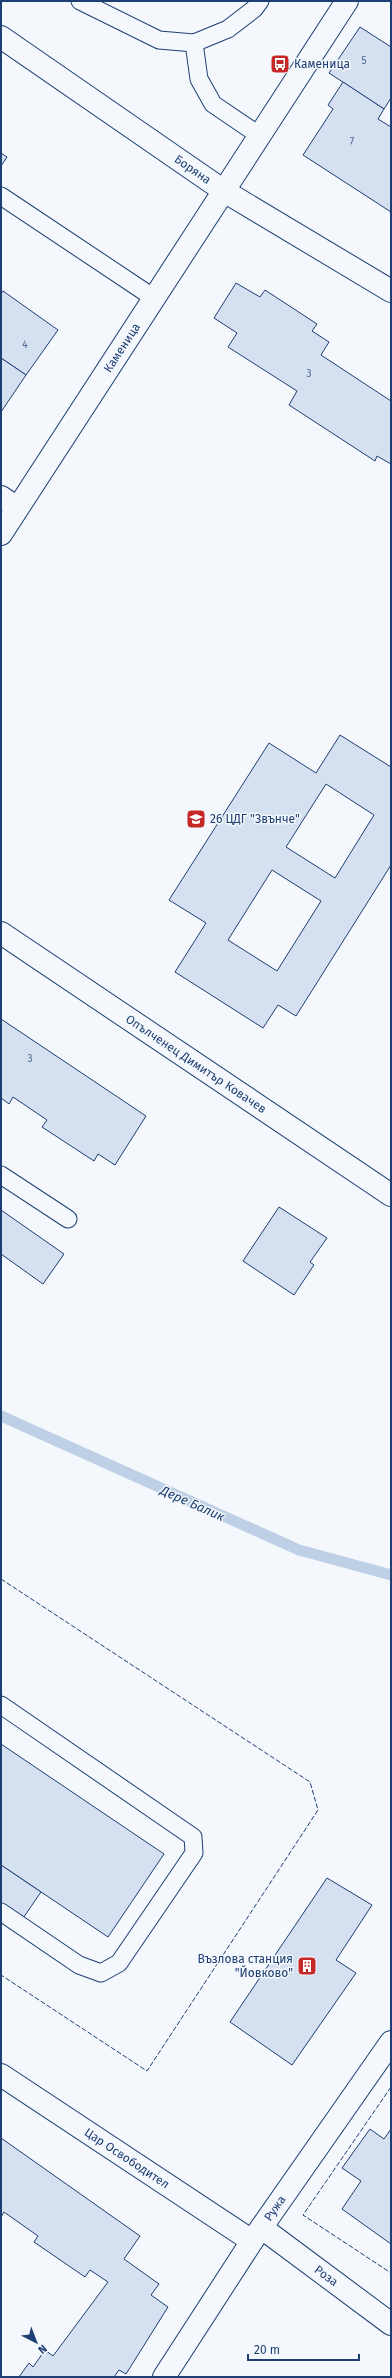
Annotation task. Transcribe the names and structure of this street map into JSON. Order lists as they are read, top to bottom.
{
  "streets": {
    "street": [
      "Боряна",
      "Каменица",
      "Опълченец Димитър Ковачев",
      "Цар Освободител",
      "Ружа",
      "Роза"
    ]
  },
  "crossings": [
    ["Боряна", "Каменица"],
    ["Цар Освободител", "Ружа"],
    ["Цар Освободител", "Роза"],
    ["Ружа", "Роза"]
  ],
  "water": ["Дере Балик"],
  "places": {
    "bus stop": ["Каменица"],
    "school or university": ["26 ЦДГ \"Звънче\""],
    "building": ["Възлова станция \"Йовково\""]
  },
  "house_numbers": [
    "5",
    "7",
    "4",
    "3",
    "3"
  ],
  "scale_bar": "20 m",
  "north": "bottom right"
}
